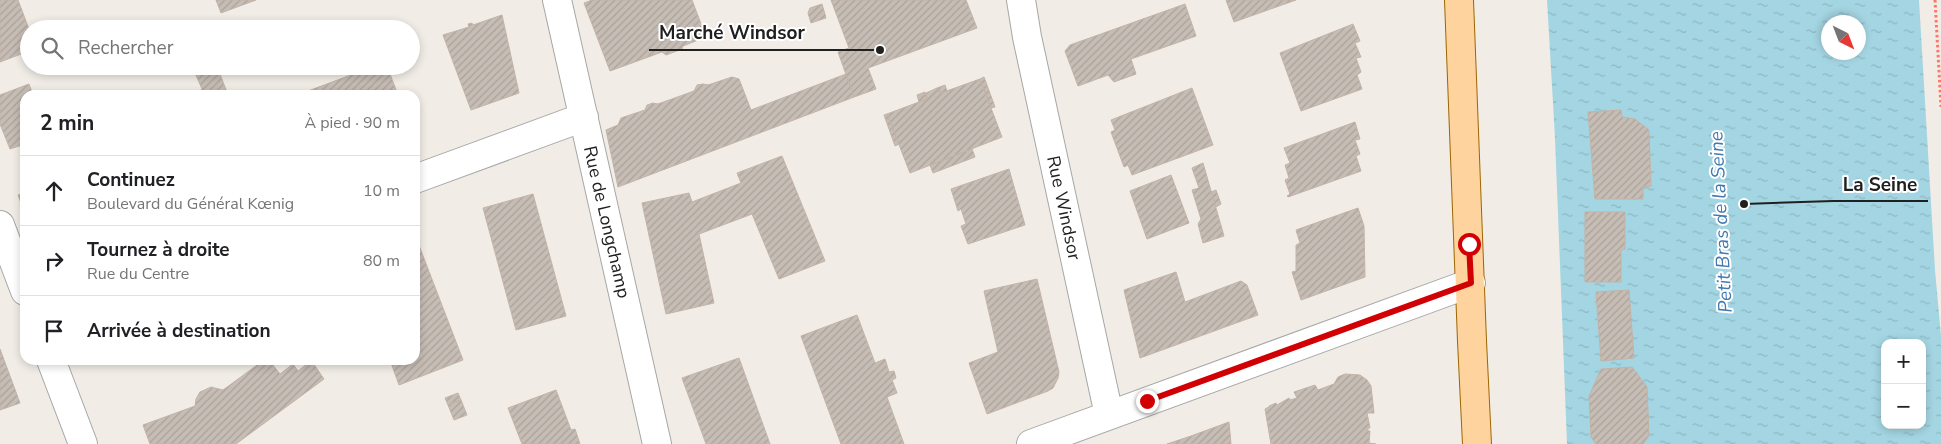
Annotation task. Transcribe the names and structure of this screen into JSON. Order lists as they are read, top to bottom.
{
  "streets": {
    "street": ["Rue Windsor", "Rue de Longchamp"]
  },
  "water": ["Petit Bras de la Seine"],
  "places": ["Marché Windsor", "La Seine"],
  "north": "bottom right",
  "page": {
    "search": "Rechercher",
    "heading": ["2 min", "À pied · 90 m"],
    "list": [
      ["Continuez", "Boulevard du Général Kœnig", "10 m"],
      ["Tournez à droite", "Rue du Centre", "80 m"],
      "Arrivée à destination"
    ],
    "map_buttons": ["+", "−"]
  }
}
